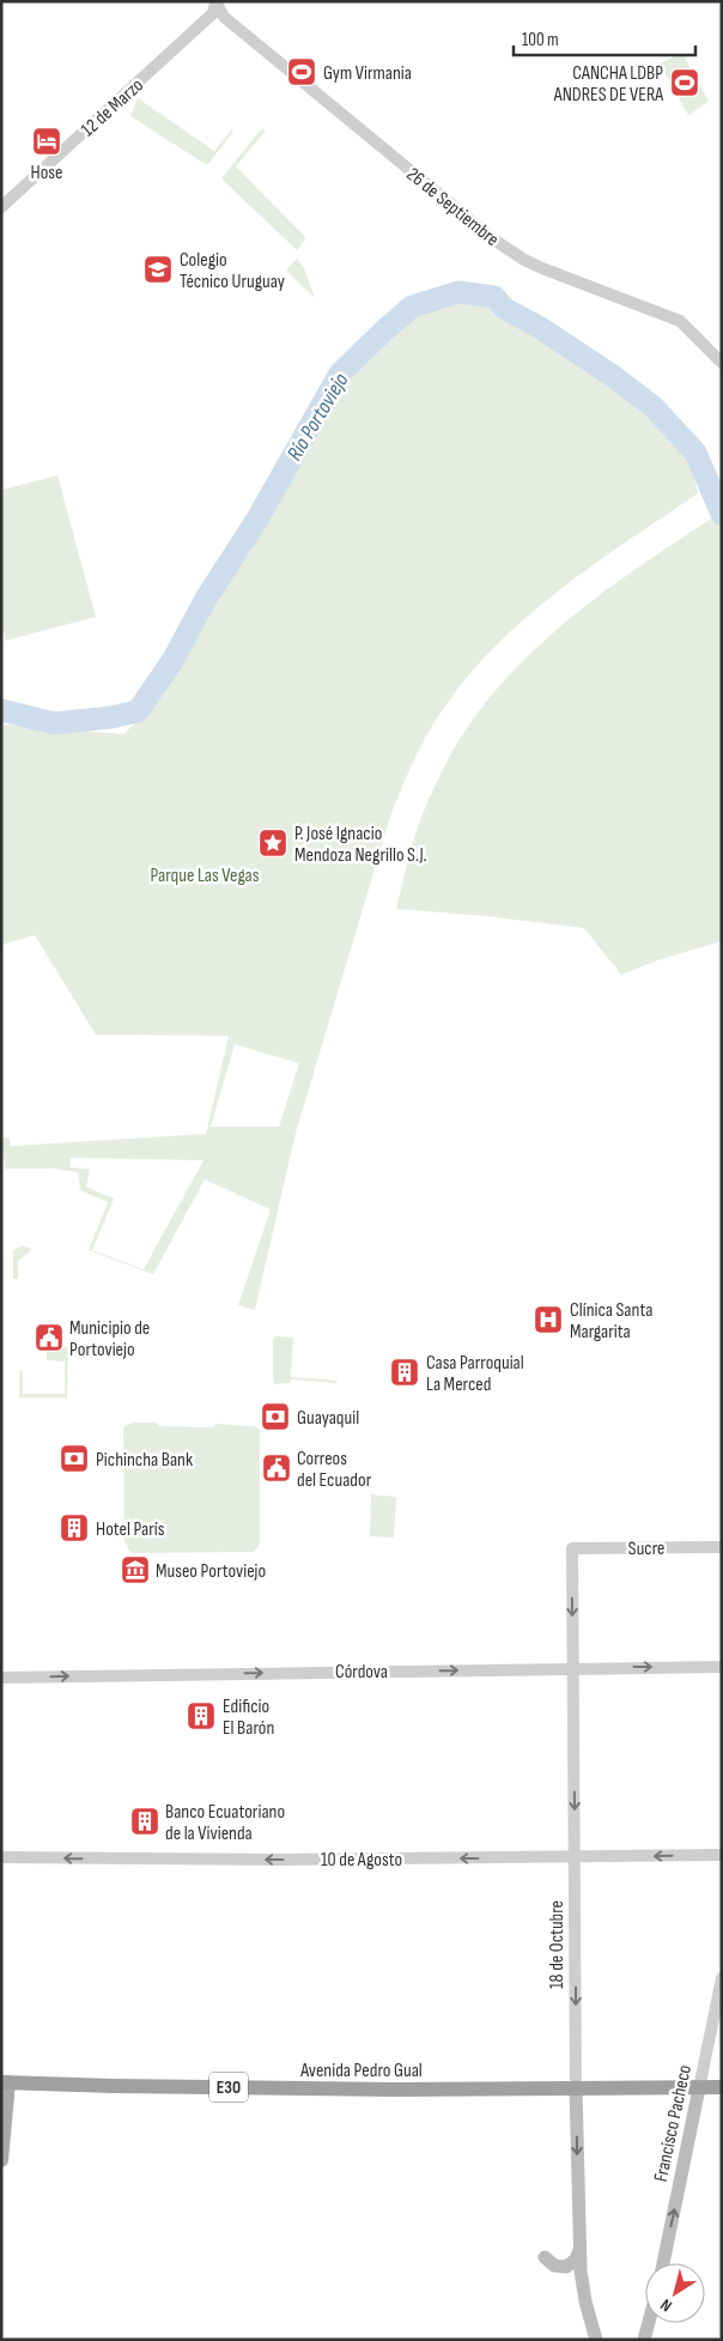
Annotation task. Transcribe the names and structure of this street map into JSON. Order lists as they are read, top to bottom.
{
  "streets": {
    "highway": ["Avenida Pedro Gual", "E30"],
    "main road": ["18 de Octubre", "Francisco Pacheco"],
    "street": [
      "12 de Marzo",
      "26 de Septiembre",
      "Sucre",
      "Córdova",
      "10 de Agosto"
    ]
  },
  "crossings": [
    ["12 de Marzo", "26 de Septiembre"],
    ["Sucre", "18 de Octubre"],
    ["Córdova", "18 de Octubre"],
    ["10 de Agosto", "18 de Octubre"],
    ["18 de Octubre", "Avenida Pedro Gual"],
    ["Avenida Pedro Gual", "Francisco Pacheco"]
  ],
  "one_way": [
    "Córdova",
    "10 de Agosto",
    "18 de Octubre",
    "Francisco Pacheco"
  ],
  "water": ["Río Portoviejo"],
  "parks": ["Parque Las Vegas"],
  "places": {
    "sports": ["Gym Virmania", "CANCHA LDBP ANDRES DE VERA"],
    "hotel": ["Hose"],
    "school or university": ["Colegio Técnico Uruguay"],
    "place": ["P. José Ignacio Mendoza Negrillo S.J."],
    "hospital": ["Clínica Santa Margarita"],
    "public building": ["Municipio de Portoviejo", "Correos del Ecuador"],
    "building": [
      "Casa Parroquial La Merced",
      "Hotel París",
      "Edificio El Barón",
      "Banco Ecuatoriano de la Vivienda"
    ],
    "bank": ["Guayaquil", "Pichincha Bank"],
    "museum": ["Museo Portoviejo"]
  },
  "scale_bar": "100 m",
  "north": "bottom left"
}
